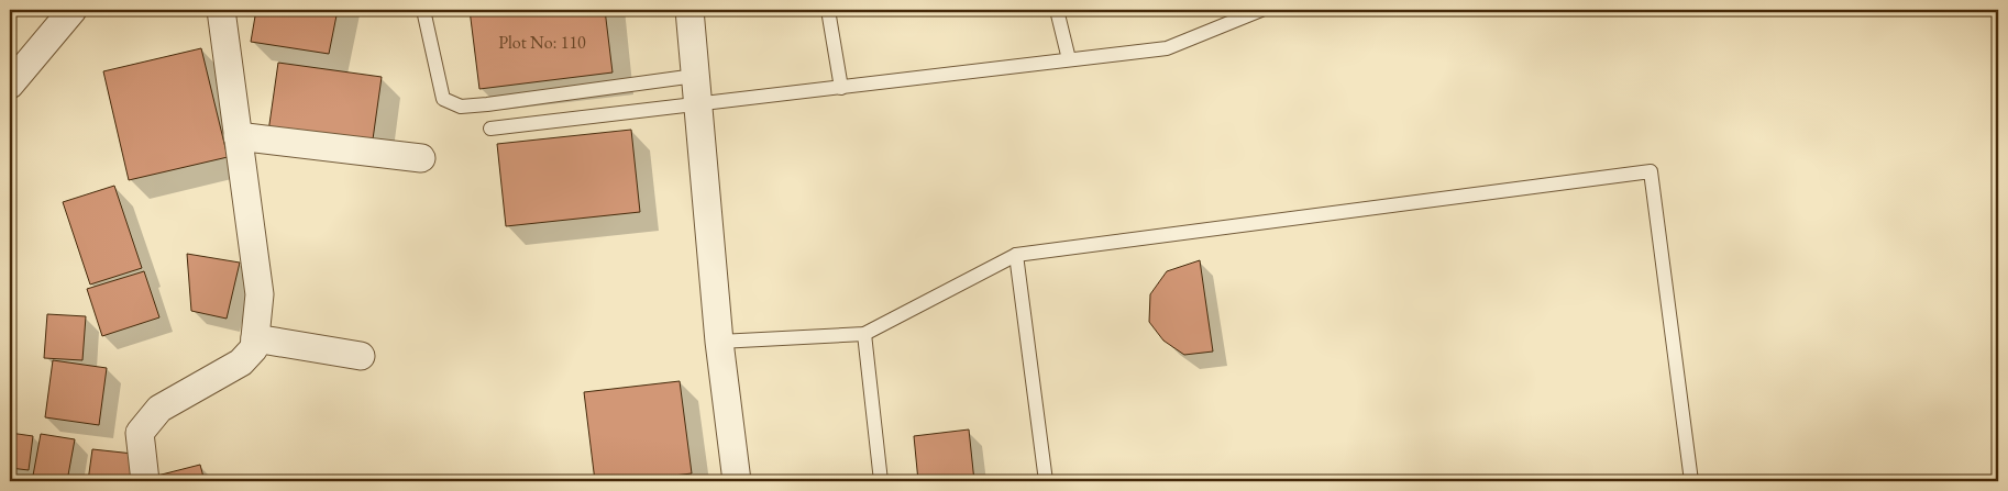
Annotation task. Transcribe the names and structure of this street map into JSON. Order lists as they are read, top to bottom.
{
  "house_numbers": ["Plot No: 110"]
}
